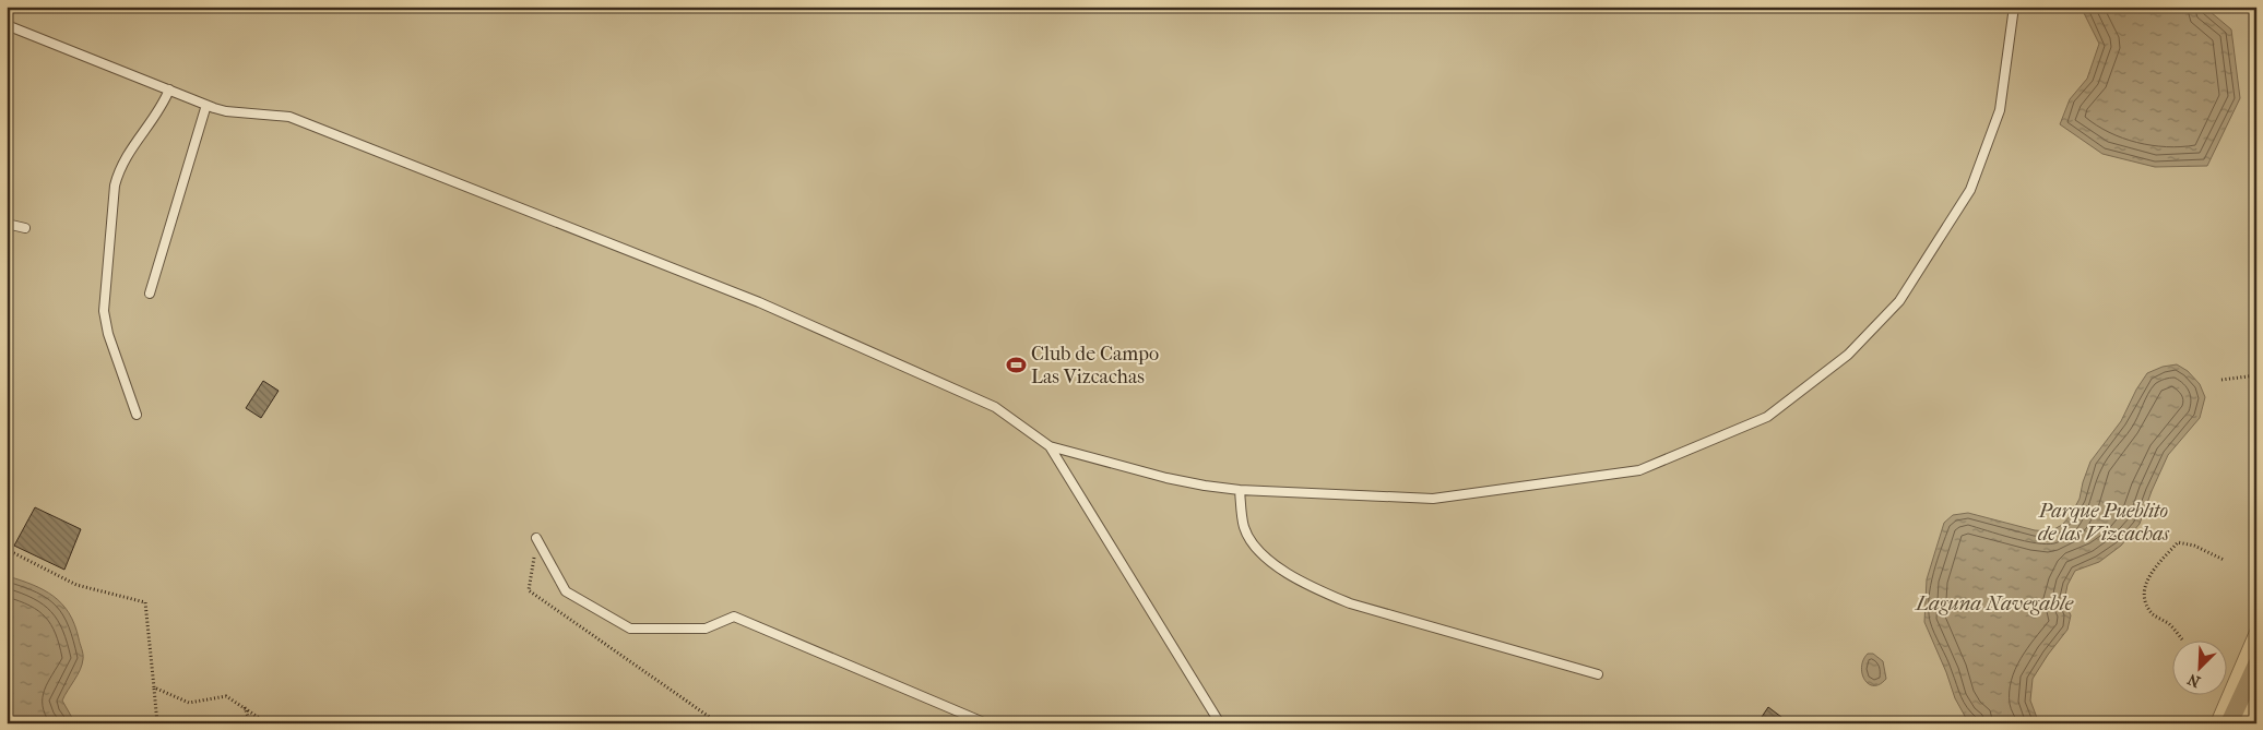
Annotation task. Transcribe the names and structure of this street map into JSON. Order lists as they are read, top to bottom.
{
  "water": ["Laguna Navegable"],
  "parks": ["Parque Pueblito de las Vizcachas"],
  "places": {
    "sports": ["Club de Campo Las Vizcachas"]
  },
  "north": "bottom left"
}
